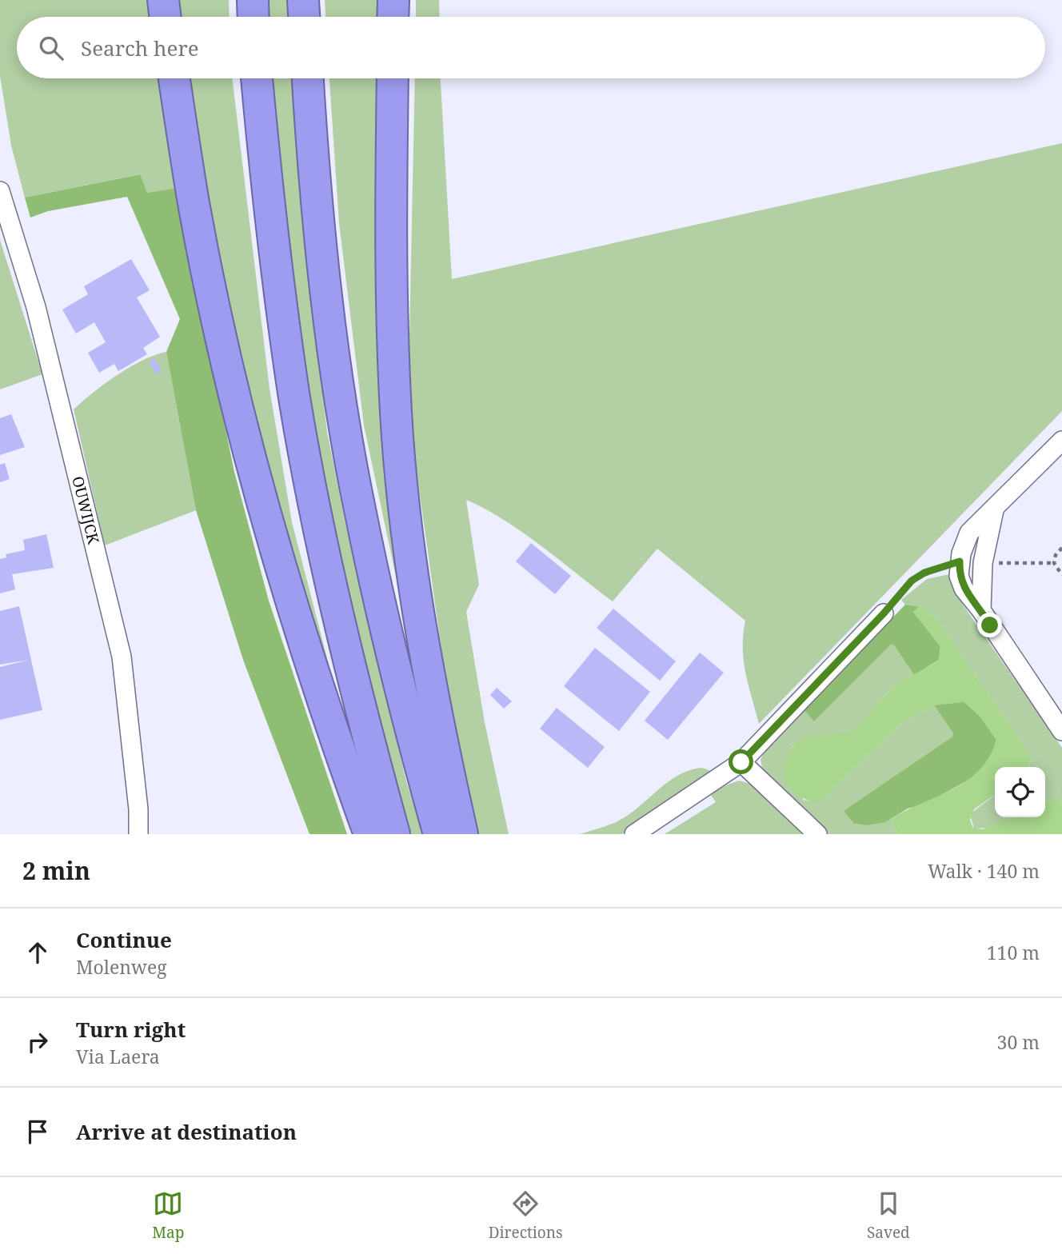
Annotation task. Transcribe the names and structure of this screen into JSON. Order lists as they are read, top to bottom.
{
  "streets": {
    "street": ["OUWIJCK"]
  },
  "page": {
    "search": "Search here",
    "heading": ["2 min", "Walk · 140 m"],
    "list": [
      ["Continue", "Molenweg", "110 m"],
      ["Turn right", "Via Laera", "30 m"],
      "Arrive at destination"
    ],
    "nav": ["Map", "Directions", "Saved"]
  }
}
